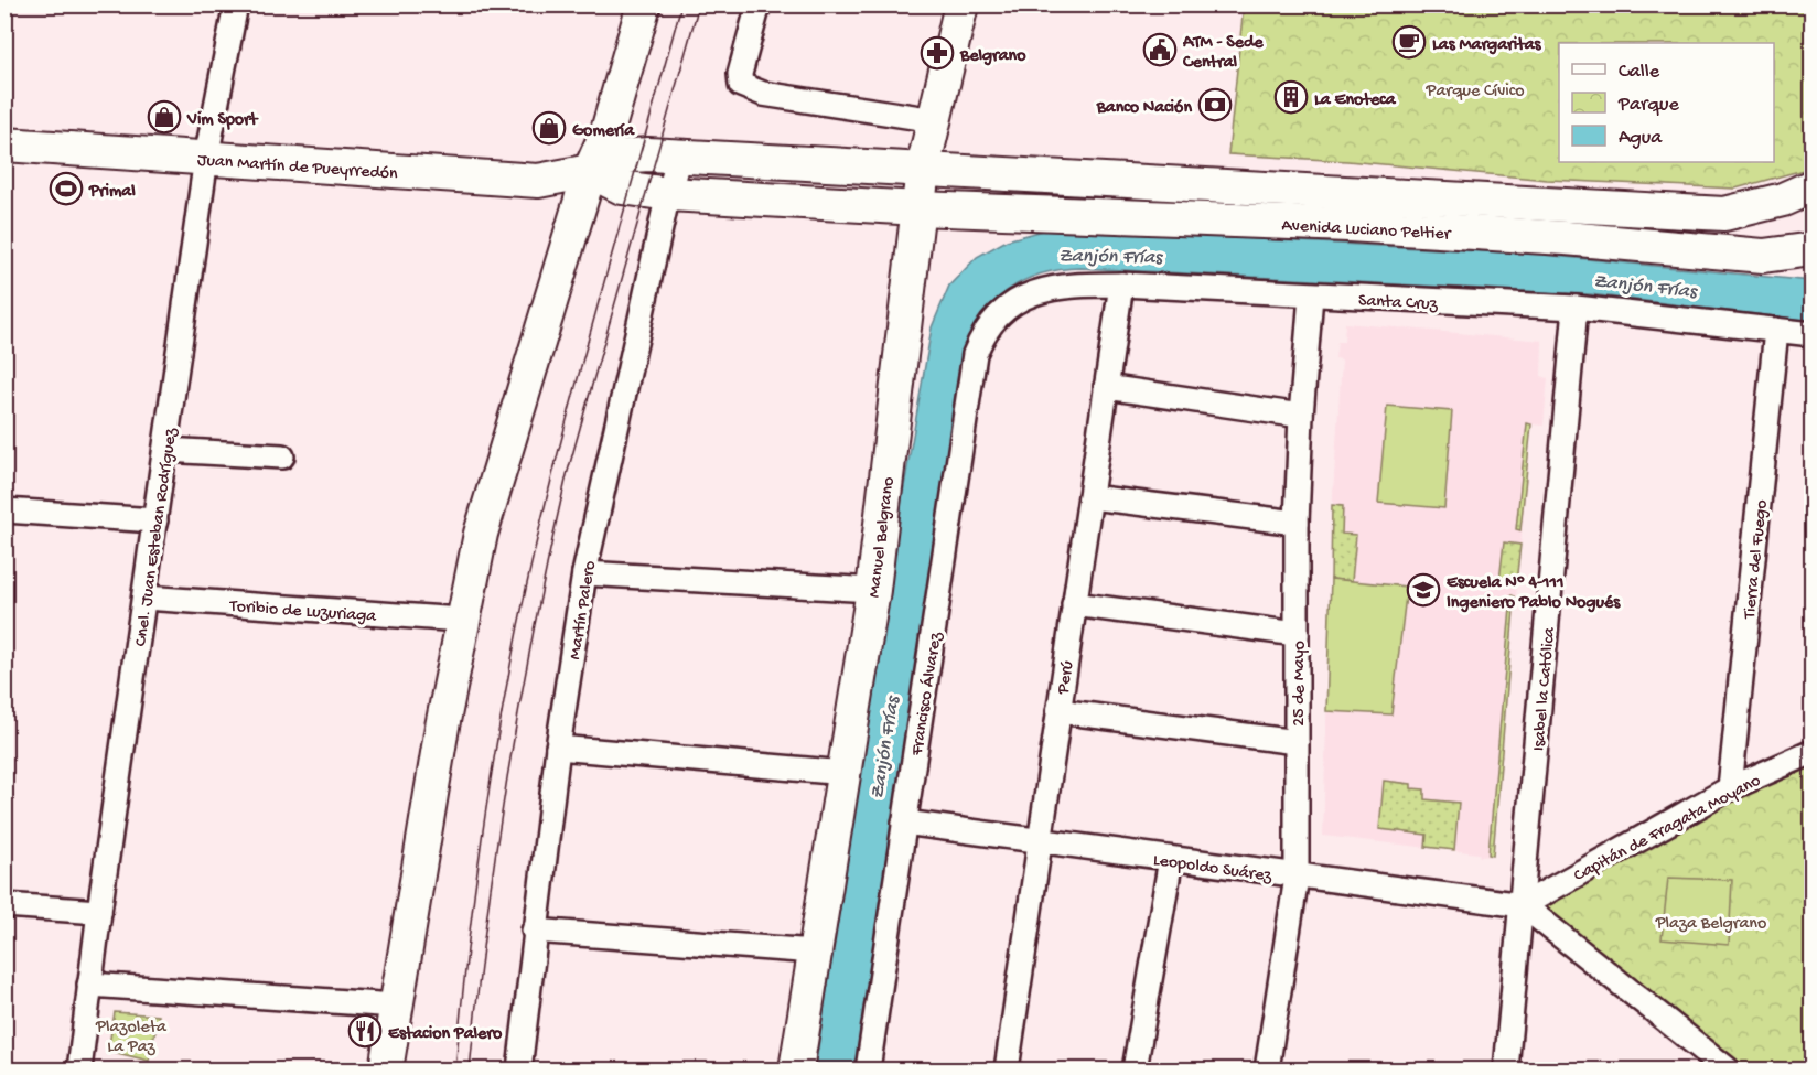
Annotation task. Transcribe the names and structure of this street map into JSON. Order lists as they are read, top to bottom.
{
  "streets": {
    "main road": ["Juan Martín de Pueyrredón", "Avenida Luciano Peltier", "Manuel Belgrano"],
    "street": [
      "Santa Cruz",
      "Cnel. Juan Esteban Rodríguez",
      "Tierra del Fuego",
      "Toribio de Luzuriaga",
      "Martín Palero",
      "Perú",
      "25 de Mayo",
      "Isabel la Católica",
      "Francisco Álvarez",
      "Capitán de Fragata Moyano",
      "Leopoldo Suárez"
    ]
  },
  "crossings": [
    ["Juan Martín de Pueyrredón", "Avenida Luciano Peltier"],
    ["Juan Martín de Pueyrredón", "Cnel. Juan Esteban Rodríguez"],
    ["Juan Martín de Pueyrredón", "Manuel Belgrano"],
    ["Juan Martín de Pueyrredón", "Martín Palero"],
    ["Avenida Luciano Peltier", "Manuel Belgrano"],
    ["Santa Cruz", "Tierra del Fuego"],
    ["Santa Cruz", "Perú"],
    ["Santa Cruz", "25 de Mayo"],
    ["Santa Cruz", "Isabel la Católica"],
    ["Santa Cruz", "Francisco Álvarez"],
    ["Cnel. Juan Esteban Rodríguez", "Toribio de Luzuriaga"],
    ["Tierra del Fuego", "Capitán de Fragata Moyano"],
    ["Perú", "Leopoldo Suárez"],
    ["25 de Mayo", "Leopoldo Suárez"],
    ["Isabel la Católica", "Capitán de Fragata Moyano"],
    ["Isabel la Católica", "Leopoldo Suárez"],
    ["Francisco Álvarez", "Leopoldo Suárez"],
    ["Capitán de Fragata Moyano", "Leopoldo Suárez"]
  ],
  "water": ["Zanjón Frías"],
  "parks": ["Parque Cívico", "Plaza Belgrano", "Plazoleta La Paz"],
  "places": {
    "cafe": ["Las Margaritas"],
    "public building": ["ATM - Sede Central"],
    "pharmacy": ["Belgrano"],
    "building": ["La Enoteca"],
    "bank": ["Banco Nación"],
    "shop": ["Vim Sport", "Gomería"],
    "sports": ["Primal"],
    "school or university": ["Escuela Nº 4-111 Ingeniero Pablo Nogués"],
    "restaurant": ["Estacion Palero"]
  },
  "legend": ["Calle", "Parque", "Agua"]
}
